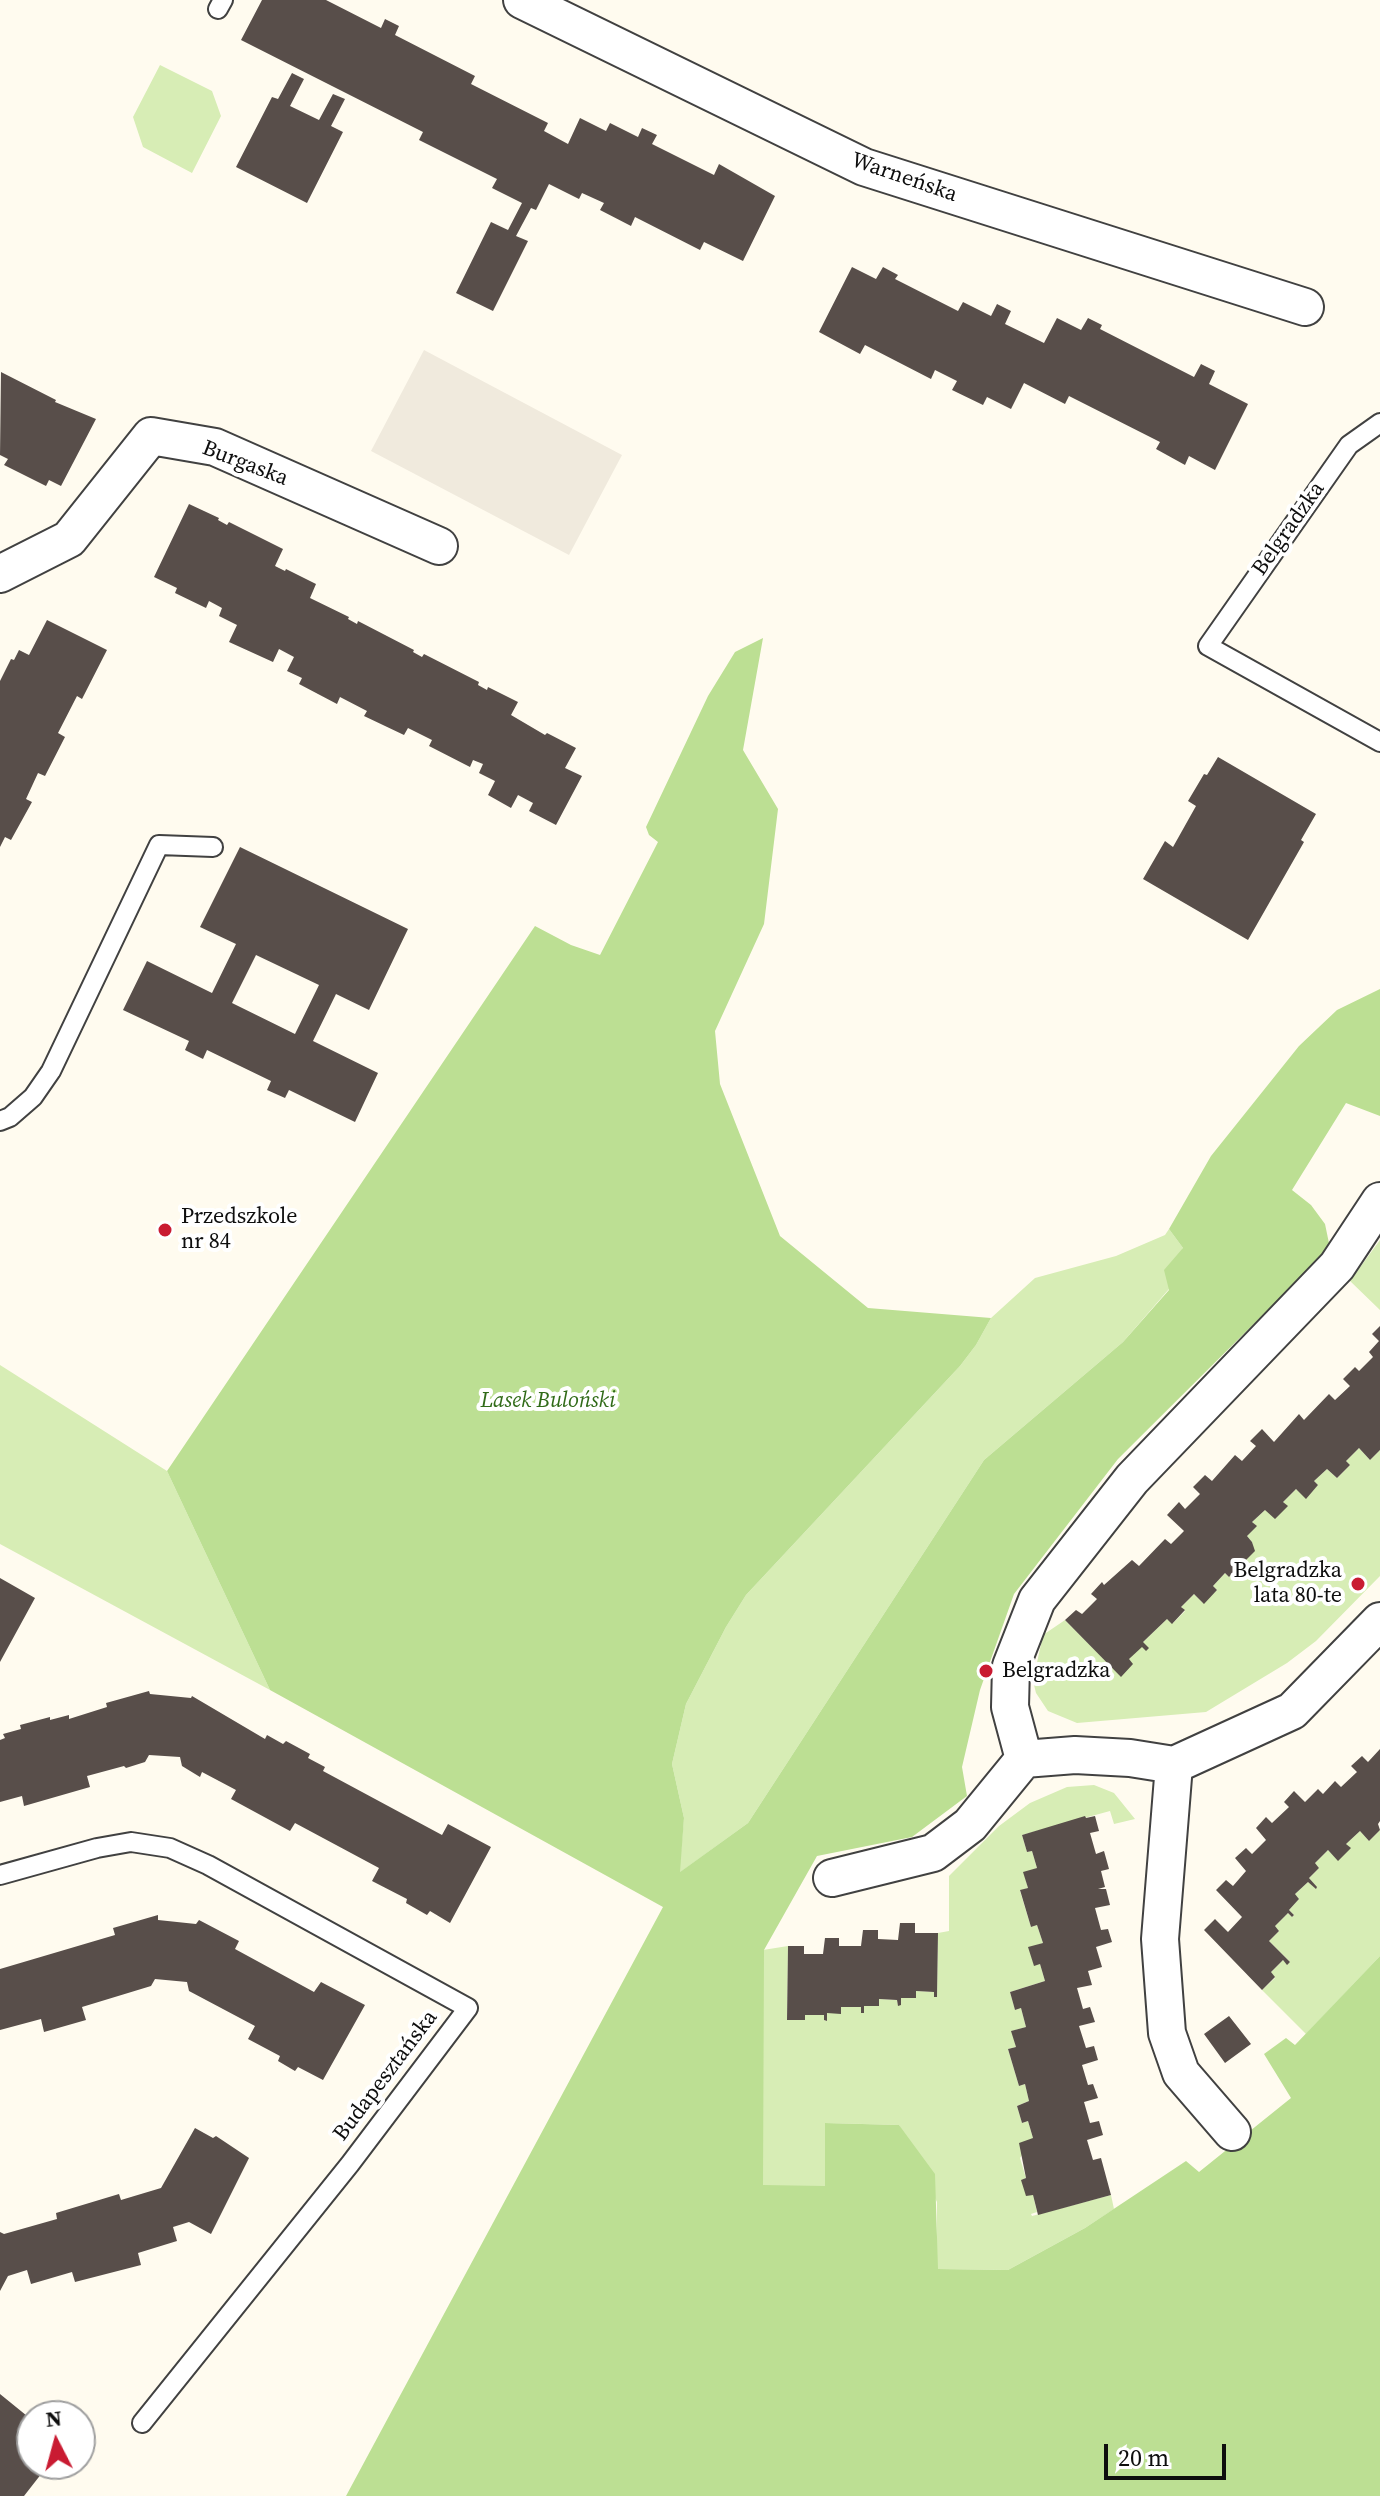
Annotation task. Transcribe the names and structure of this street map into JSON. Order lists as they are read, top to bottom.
{
  "streets": {
    "street": ["Warneńska", "Burgaska"],
    "lane": ["Belgradzka", "Budapesztańska"]
  },
  "parks": ["Lasek Buloński"],
  "places": ["Przedszkole nr 84", "Belgradzka lata 80-te", "Belgradzka"],
  "scale_bar": "20 m",
  "north": "top"
}
